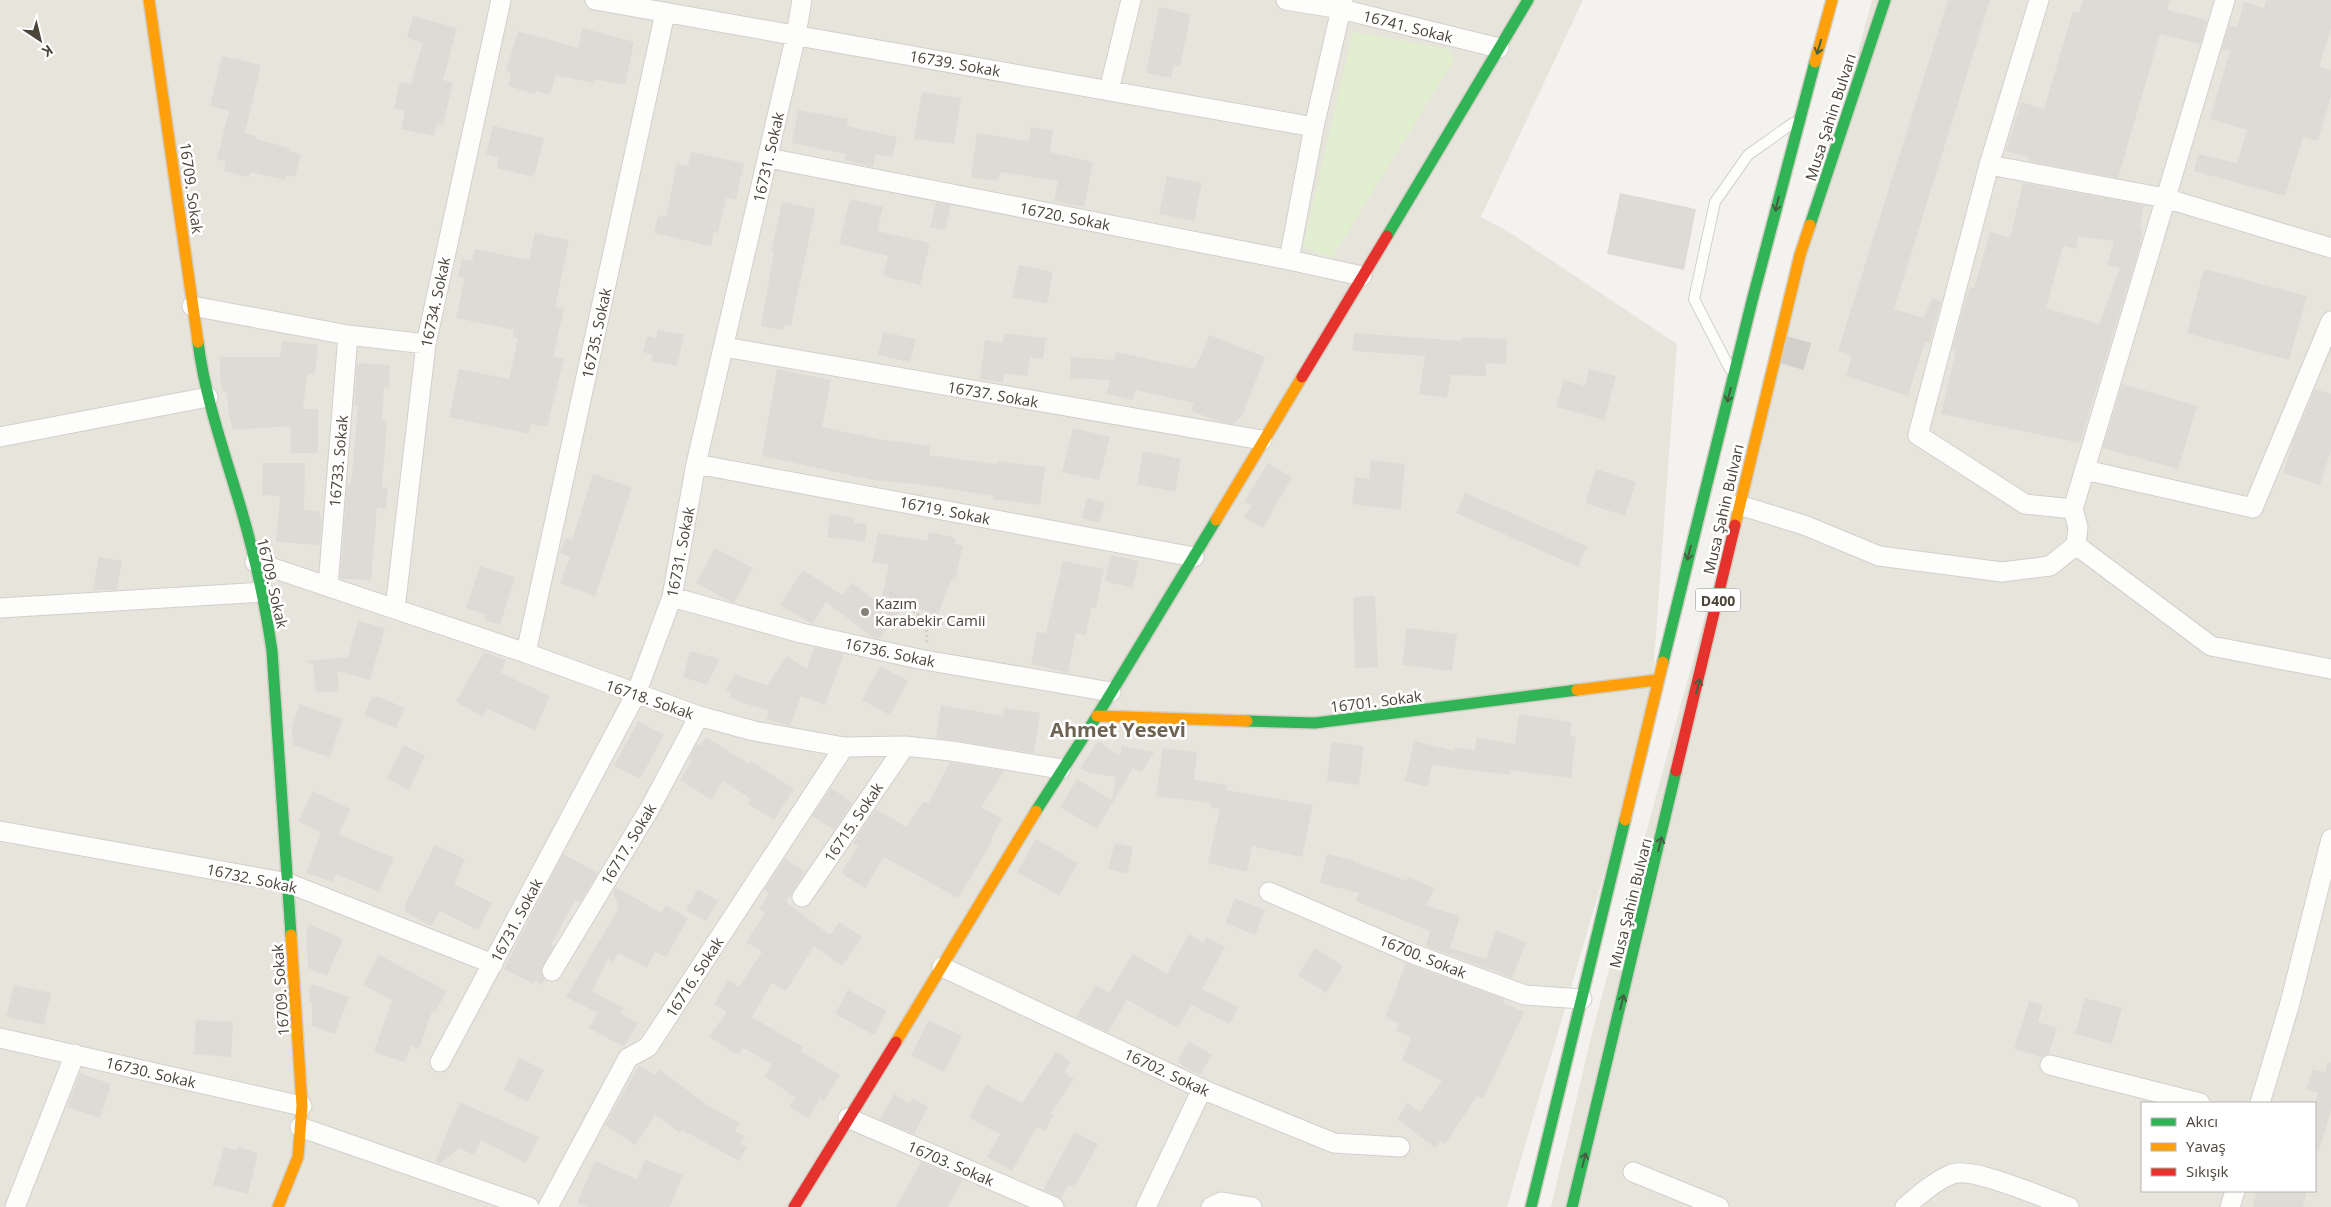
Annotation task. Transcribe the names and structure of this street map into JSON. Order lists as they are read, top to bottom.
{
  "streets": {
    "main road": [
      "Musa Şahin Bulvarı",
      "16709. Sokak",
      "D400",
      "16701. Sokak"
    ],
    "street": [
      "16741. Sokak",
      "16739. Sokak",
      "16731. Sokak",
      "16720. Sokak",
      "16734. Sokak",
      "16735. Sokak",
      "16737. Sokak",
      "16733. Sokak",
      "16719. Sokak",
      "16736. Sokak",
      "16718. Sokak",
      "16715. Sokak",
      "16717. Sokak",
      "16732. Sokak",
      "16700. Sokak",
      "16716. Sokak",
      "16730. Sokak",
      "16702. Sokak",
      "16703. Sokak"
    ]
  },
  "crossings": [
    ["16739. Sokak", "16731. Sokak"],
    ["16739. Sokak", "16735. Sokak"],
    ["Musa Şahin Bulvarı", "16701. Sokak"],
    ["Musa Şahin Bulvarı", "16700. Sokak"],
    ["16731. Sokak", "16720. Sokak"],
    ["16731. Sokak", "16737. Sokak"],
    ["16731. Sokak", "16719. Sokak"],
    ["16731. Sokak", "16736. Sokak"],
    ["16731. Sokak", "16718. Sokak"],
    ["16731. Sokak", "16732. Sokak"],
    ["16709. Sokak", "16718. Sokak"],
    ["16709. Sokak", "16732. Sokak"],
    ["16709. Sokak", "16730. Sokak"],
    ["16734. Sokak", "16718. Sokak"],
    ["16735. Sokak", "16718. Sokak"],
    ["16733. Sokak", "16718. Sokak"],
    ["16718. Sokak", "16715. Sokak"],
    ["16718. Sokak", "16717. Sokak"],
    ["16718. Sokak", "16716. Sokak"]
  ],
  "districts": ["Ahmet Yesevi"],
  "places": ["Kazım Karabekir Camii"],
  "legend": ["Akıcı", "Yavaş", "Sıkışık"],
  "north": "bottom right"
}
